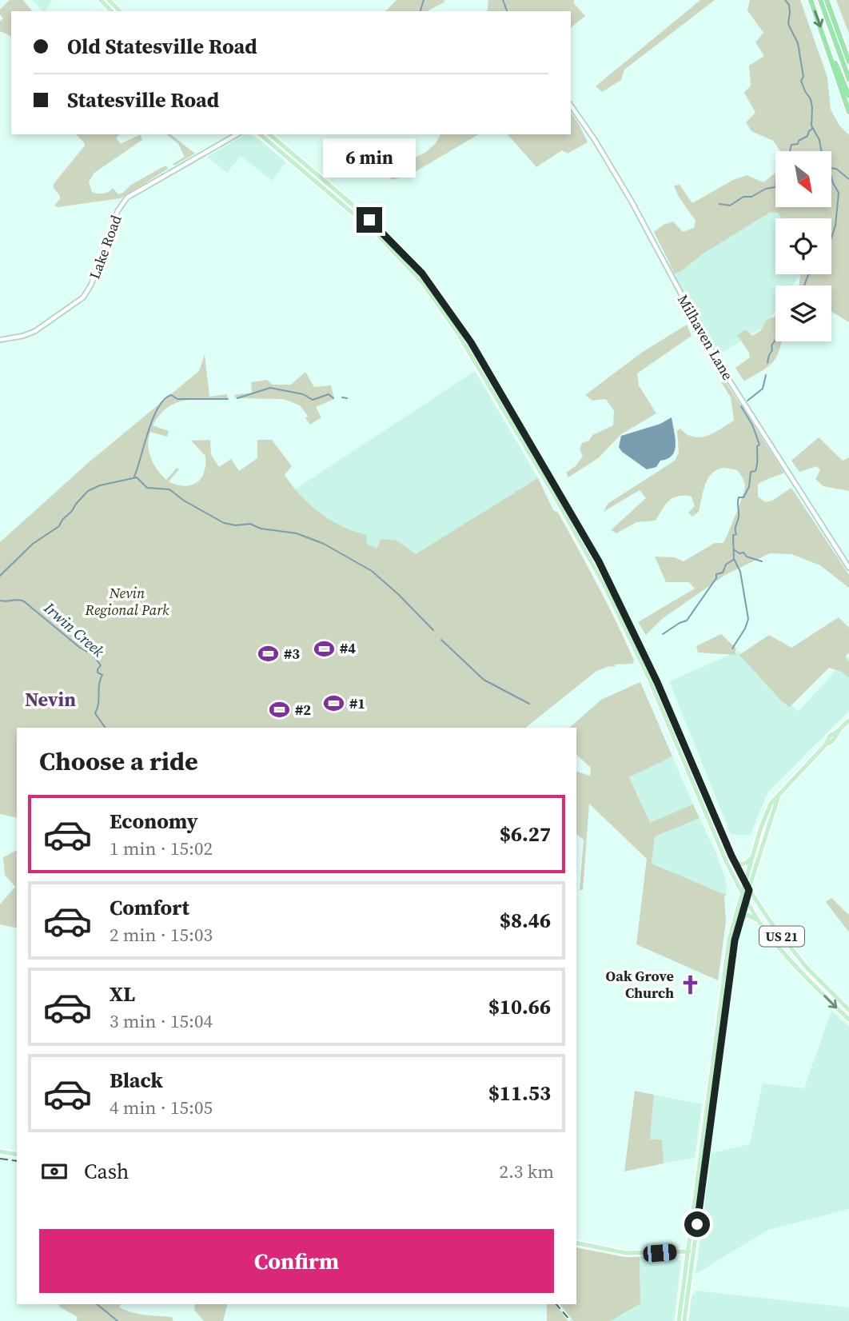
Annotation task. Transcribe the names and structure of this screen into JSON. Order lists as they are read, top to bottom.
{
  "streets": {
    "main road": ["US 21"],
    "street": ["Lake Road", "Milhaven Lane"]
  },
  "districts": ["Nevin"],
  "water": ["Irwin Creek"],
  "parks": ["Nevin Regional Park"],
  "places": {
    "sports": [
      "#4",
      "#3",
      "#1",
      "#2"
    ],
    "church": ["Oak Grove Church"]
  },
  "north": "bottom right",
  "page": {
    "banner": ["Old Statesville Road", "Statesville Road"],
    "bubble": "6 min",
    "heading": "Choose a ride",
    "list": [
      {
        "name": "Economy",
        "note": "1 min · 15:02",
        "value": "$6.27"
      },
      {
        "name": "Comfort",
        "note": "2 min · 15:03",
        "value": "$8.46"
      },
      {
        "name": "XL",
        "note": "3 min · 15:04",
        "value": "$10.66"
      },
      {
        "name": "Black",
        "note": "4 min · 15:05",
        "value": "$11.53"
      }
    ],
    "pay": ["Cash", "2.3 km"],
    "buttons": "Confirm"
  }
}
